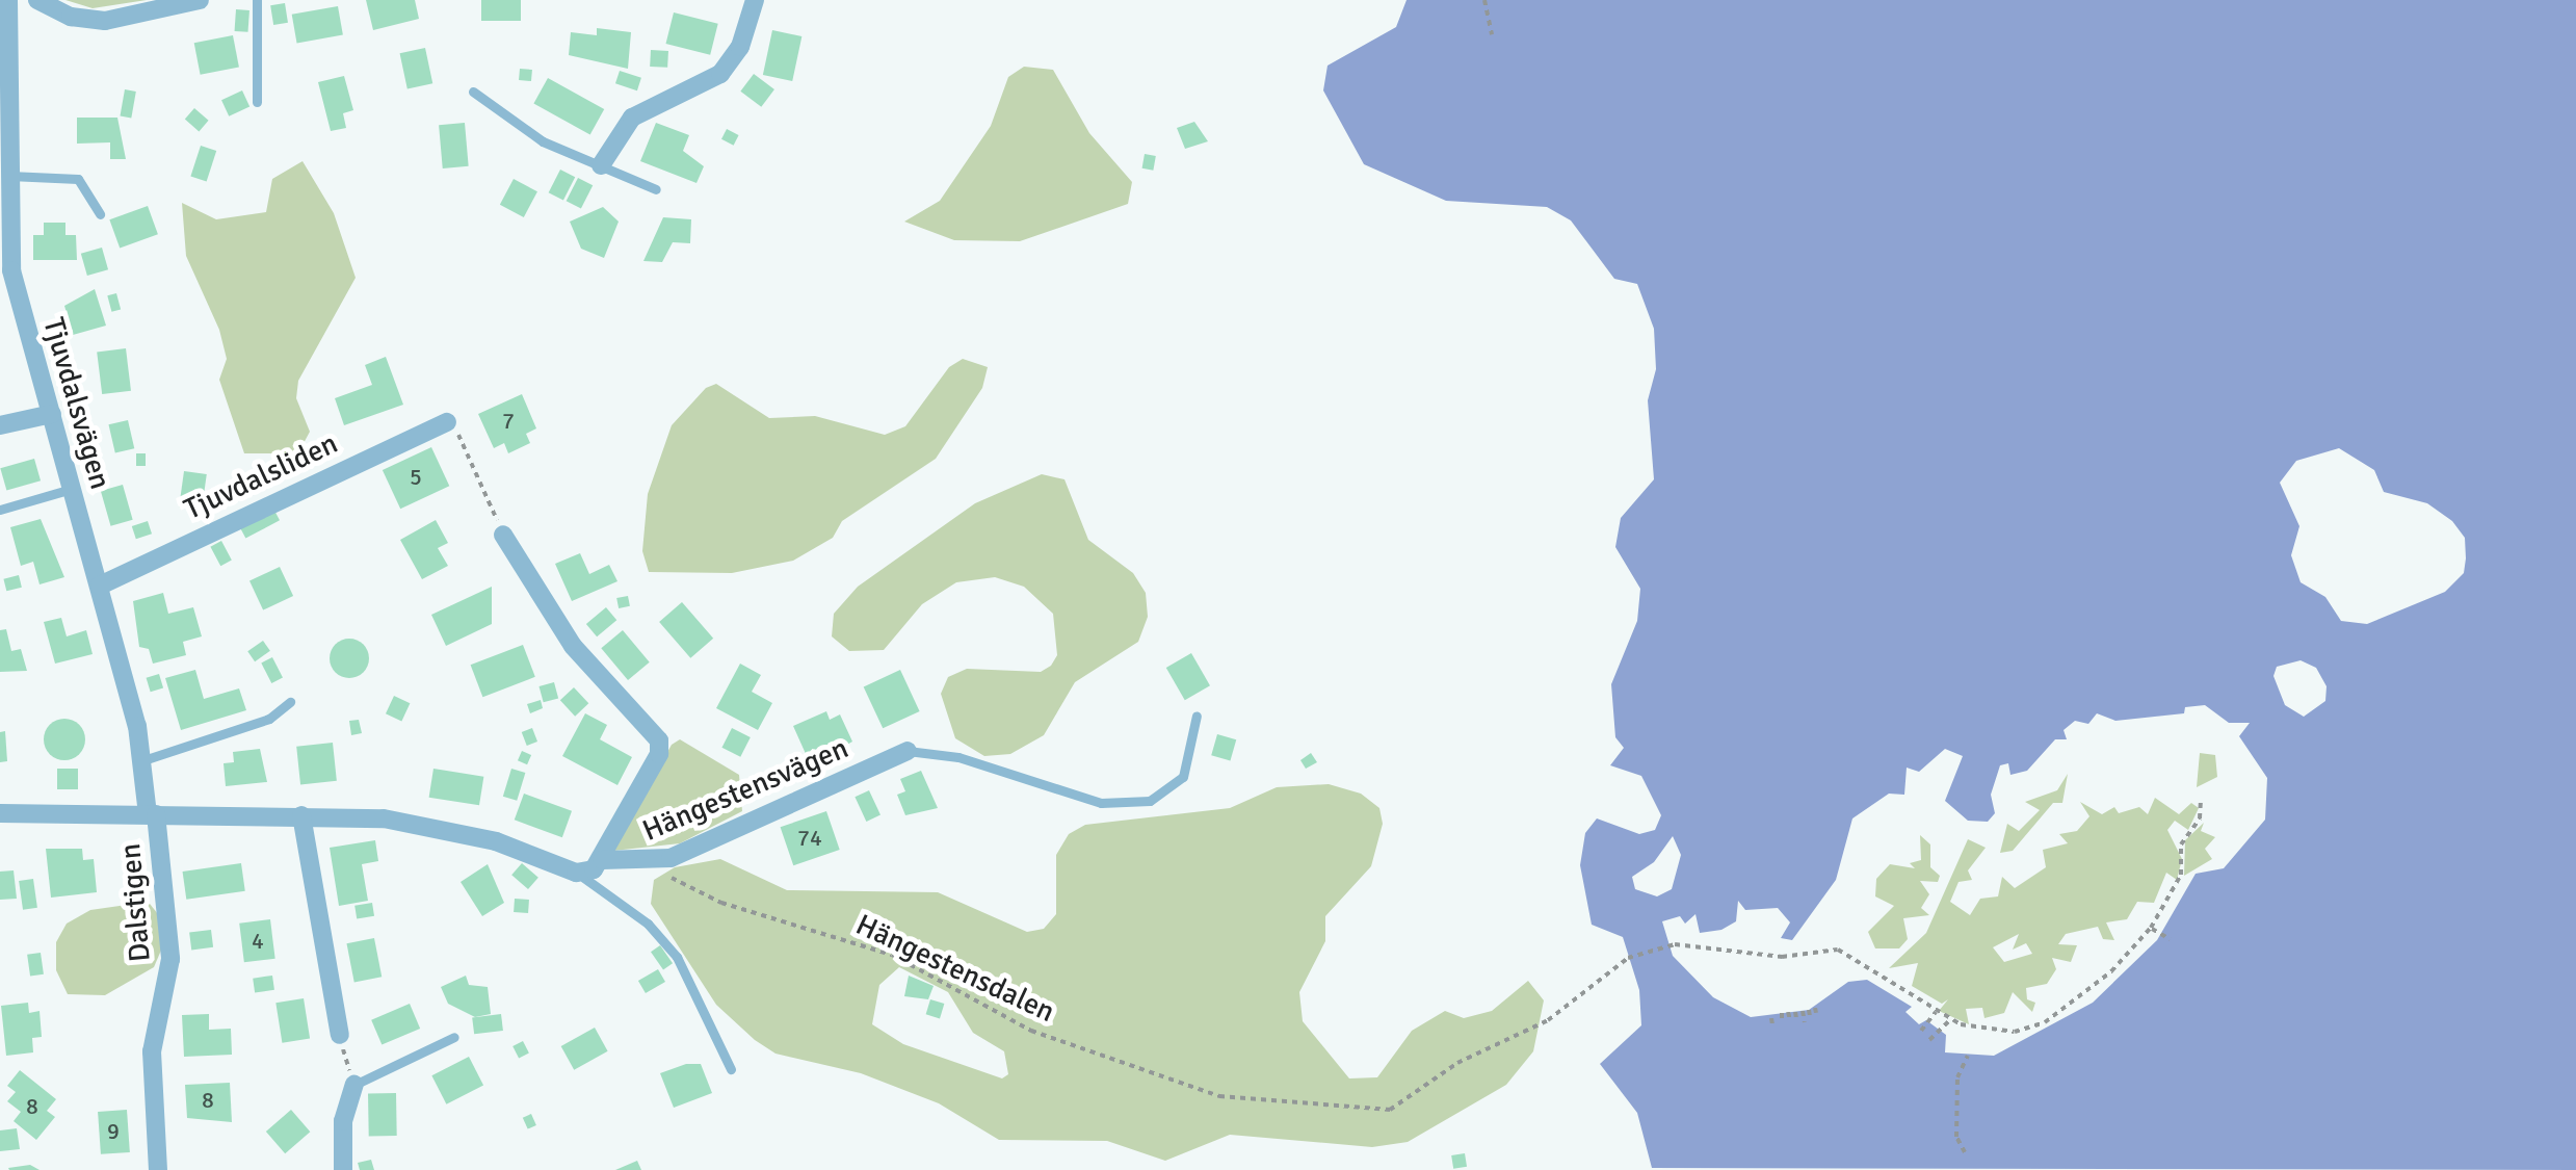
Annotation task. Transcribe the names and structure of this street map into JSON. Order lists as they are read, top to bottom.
{
  "streets": {
    "street": [
      "Tjuvdalsvägen",
      "Tjuvdalsliden",
      "Hängestensvägen",
      "Dalstigen"
    ],
    "path": ["Hängestensdalen"]
  },
  "crossings": [
    ["Tjuvdalsvägen", "Tjuvdalsliden"],
    ["Tjuvdalsvägen", "Dalstigen"],
    ["Hängestensvägen", "Hängestensdalen"]
  ],
  "house_numbers": [
    "7",
    "5",
    "74",
    "4",
    "8",
    "8",
    "9"
  ]
}
